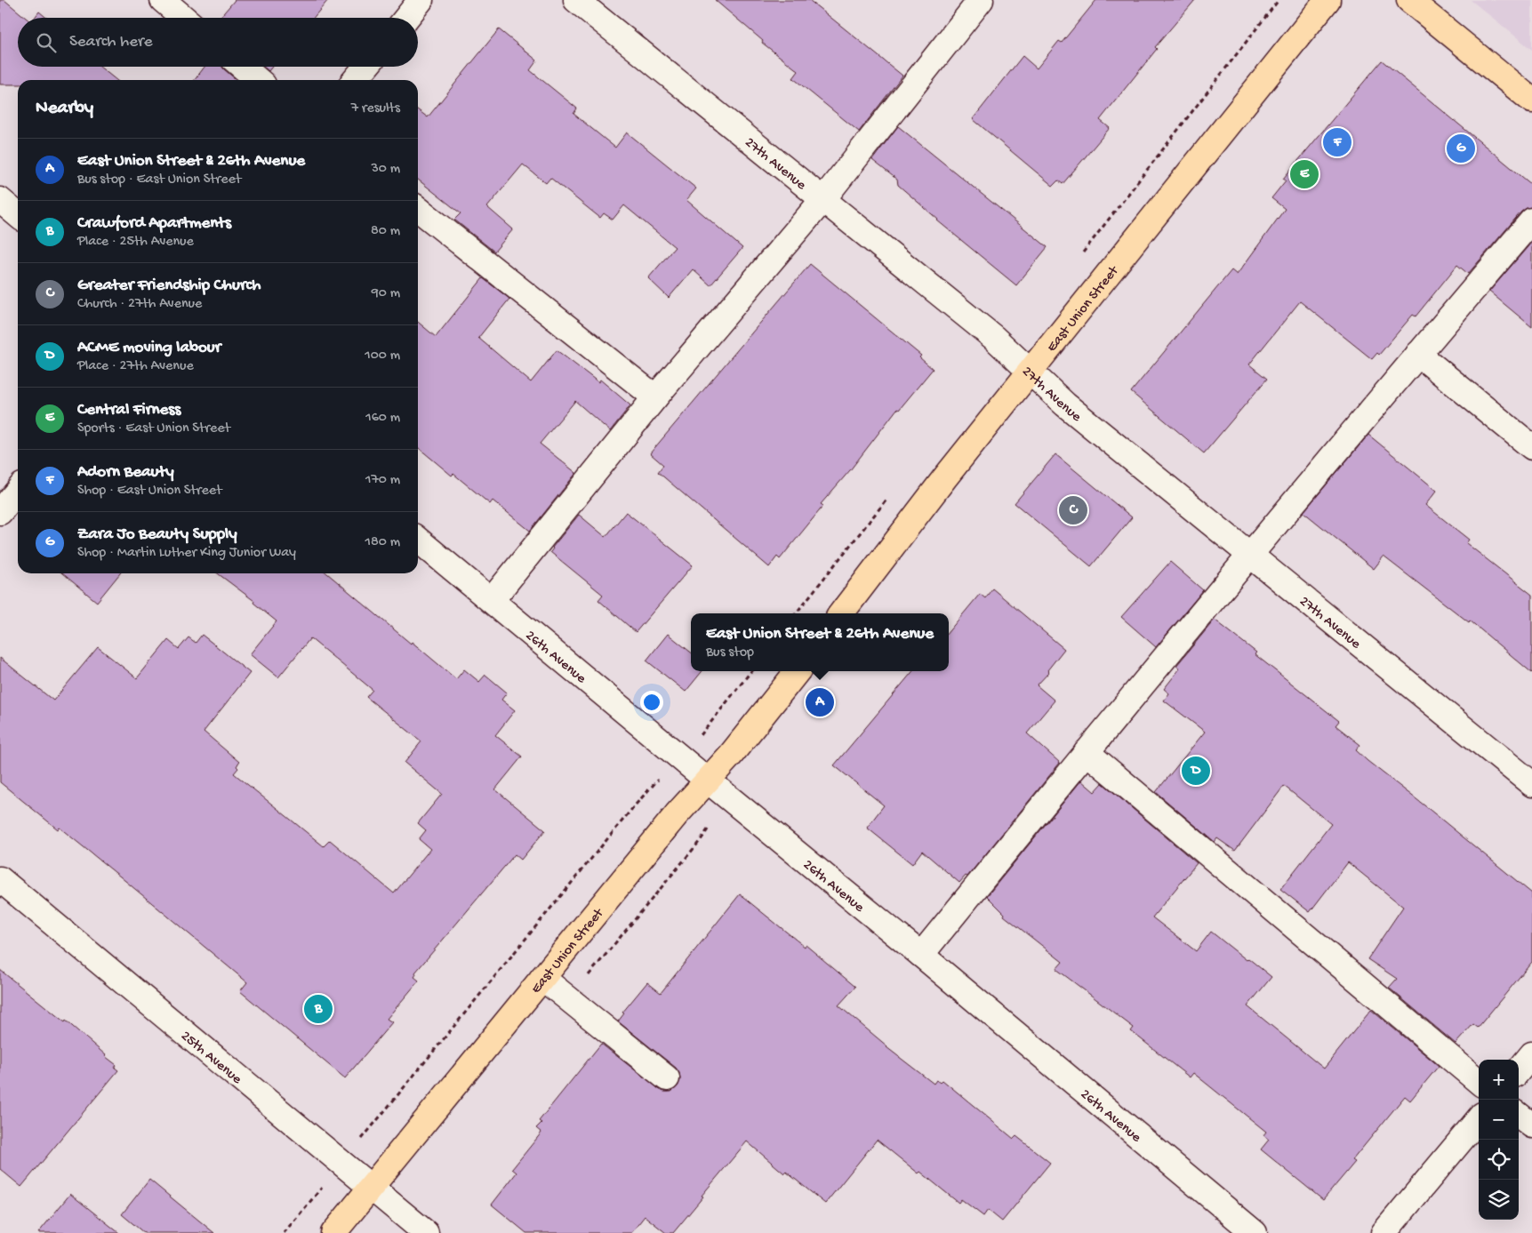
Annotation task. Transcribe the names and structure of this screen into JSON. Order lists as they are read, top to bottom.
{
  "streets": {
    "main road": ["East Union Street"],
    "street": ["27th Avenue", "26th Avenue", "25th Avenue"]
  },
  "crossings": [
    ["27th Avenue", "East Union Street"],
    ["East Union Street", "26th Avenue"],
    ["East Union Street", "25th Avenue"]
  ],
  "page": {
    "search": "Search here",
    "heading": ["Nearby", "7 results"],
    "pins": [
      "F",
      "G",
      "E",
      "C",
      "A",
      "D",
      "B"
    ],
    "list": [
      {
        "mark": "A",
        "name": "East Union Street & 26th Avenue",
        "note": "Bus stop · East Union Street",
        "value": "30 m"
      },
      {
        "mark": "B",
        "name": "Crawford Apartments",
        "note": "Place · 25th Avenue",
        "value": "80 m"
      },
      {
        "mark": "C",
        "name": "Greater Friendship Church",
        "note": "Church · 27th Avenue",
        "value": "90 m"
      },
      {
        "mark": "D",
        "name": "ACME moving labour",
        "note": "Place · 27th Avenue",
        "value": "100 m"
      },
      {
        "mark": "E",
        "name": "Central Firness",
        "note": "Sports · East Union Street",
        "value": "160 m"
      },
      {
        "mark": "F",
        "name": "Adorn Beauty",
        "note": "Shop · East Union Street",
        "value": "170 m"
      },
      {
        "mark": "G",
        "name": "Zara Jo Beauty Supply",
        "note": "Shop · Martin Luther King Junior Way",
        "value": "180 m"
      }
    ],
    "popup": ["East Union Street & 26th Avenue", "Bus stop"],
    "map_buttons": ["+", "−"]
  }
}
